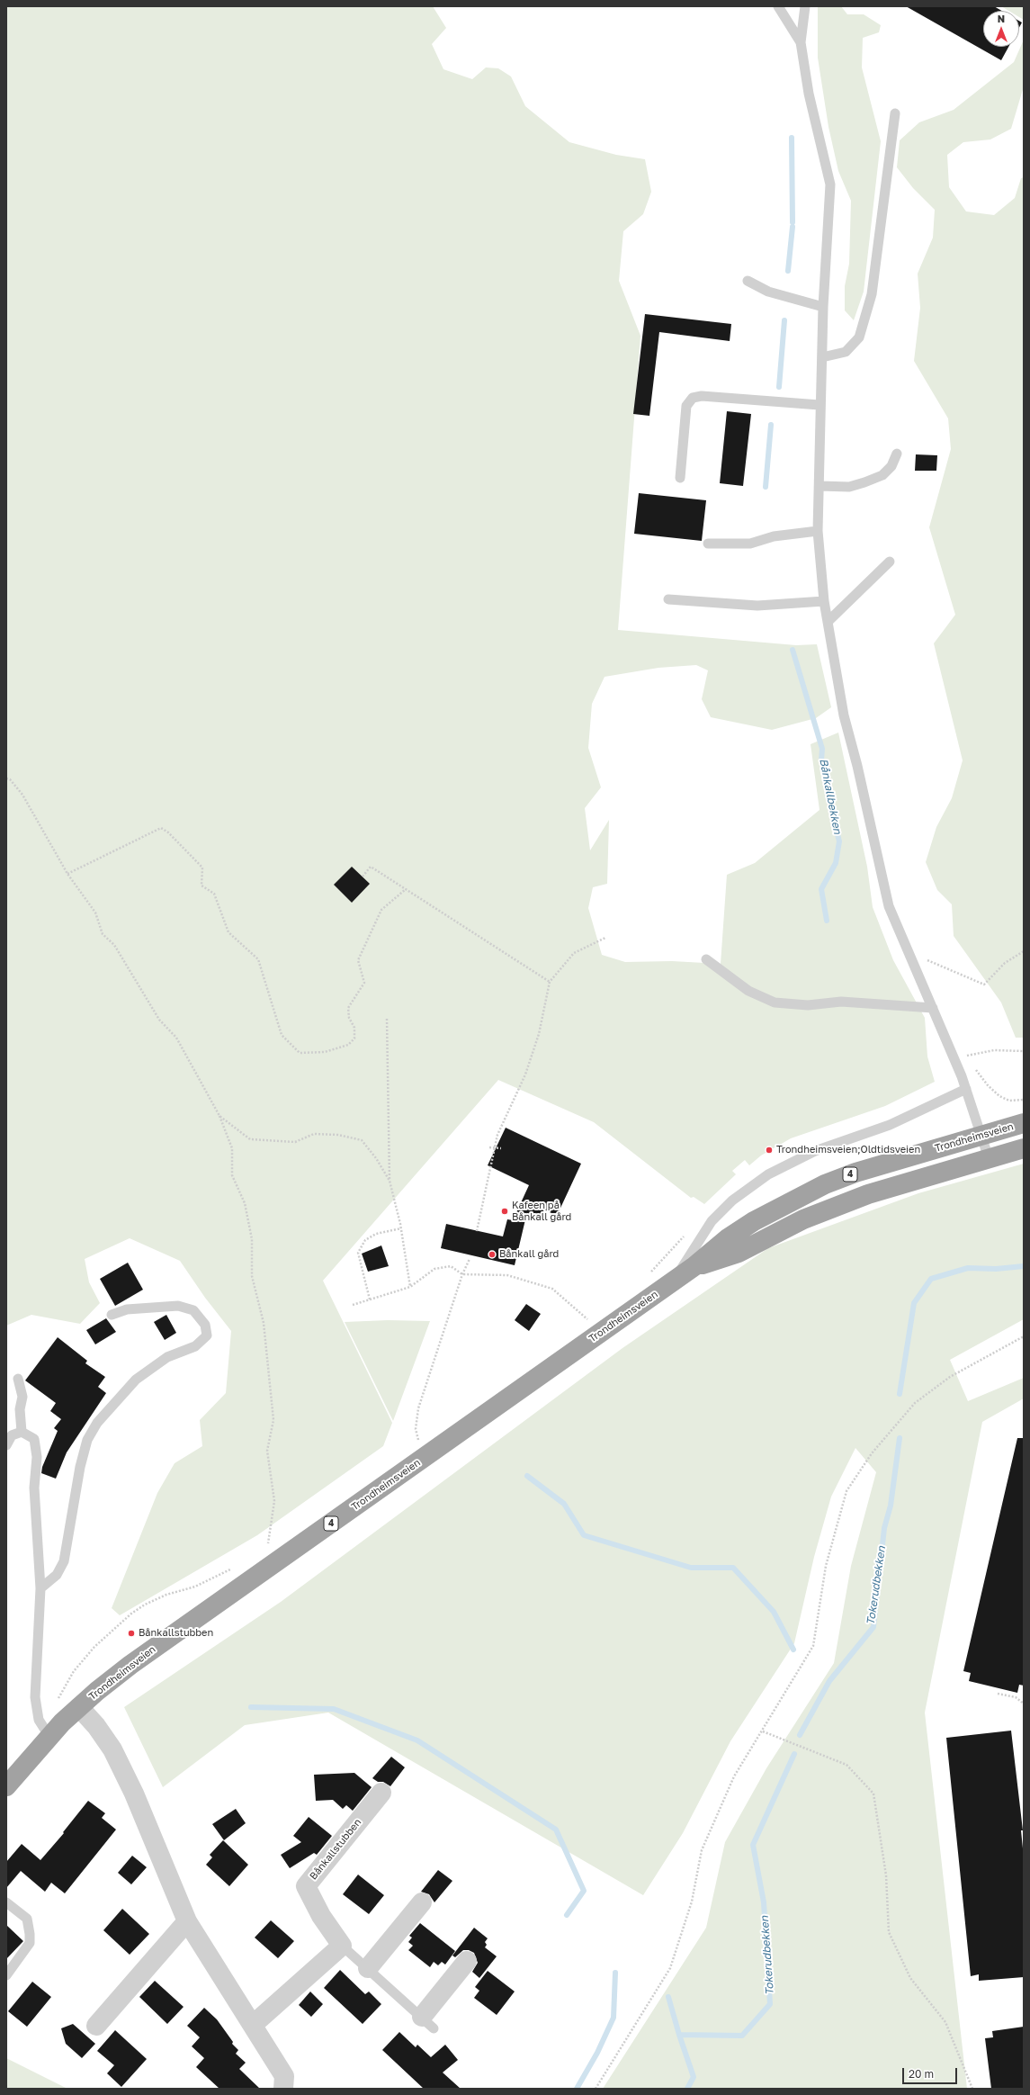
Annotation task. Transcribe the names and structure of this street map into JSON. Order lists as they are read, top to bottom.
{
  "streets": {
    "highway": ["Trondheimsveien", "4"],
    "street": ["Bånkallstubben"]
  },
  "water": ["Bånkallbekken", "Tokerudbekken"],
  "places": [
    "Trondheimsveien;Oldtidsveien",
    "Kafeen på Bånkall gård",
    "Bånkall gård",
    "Bånkallstubben"
  ],
  "scale_bar": "20 m",
  "north": "top"
}
